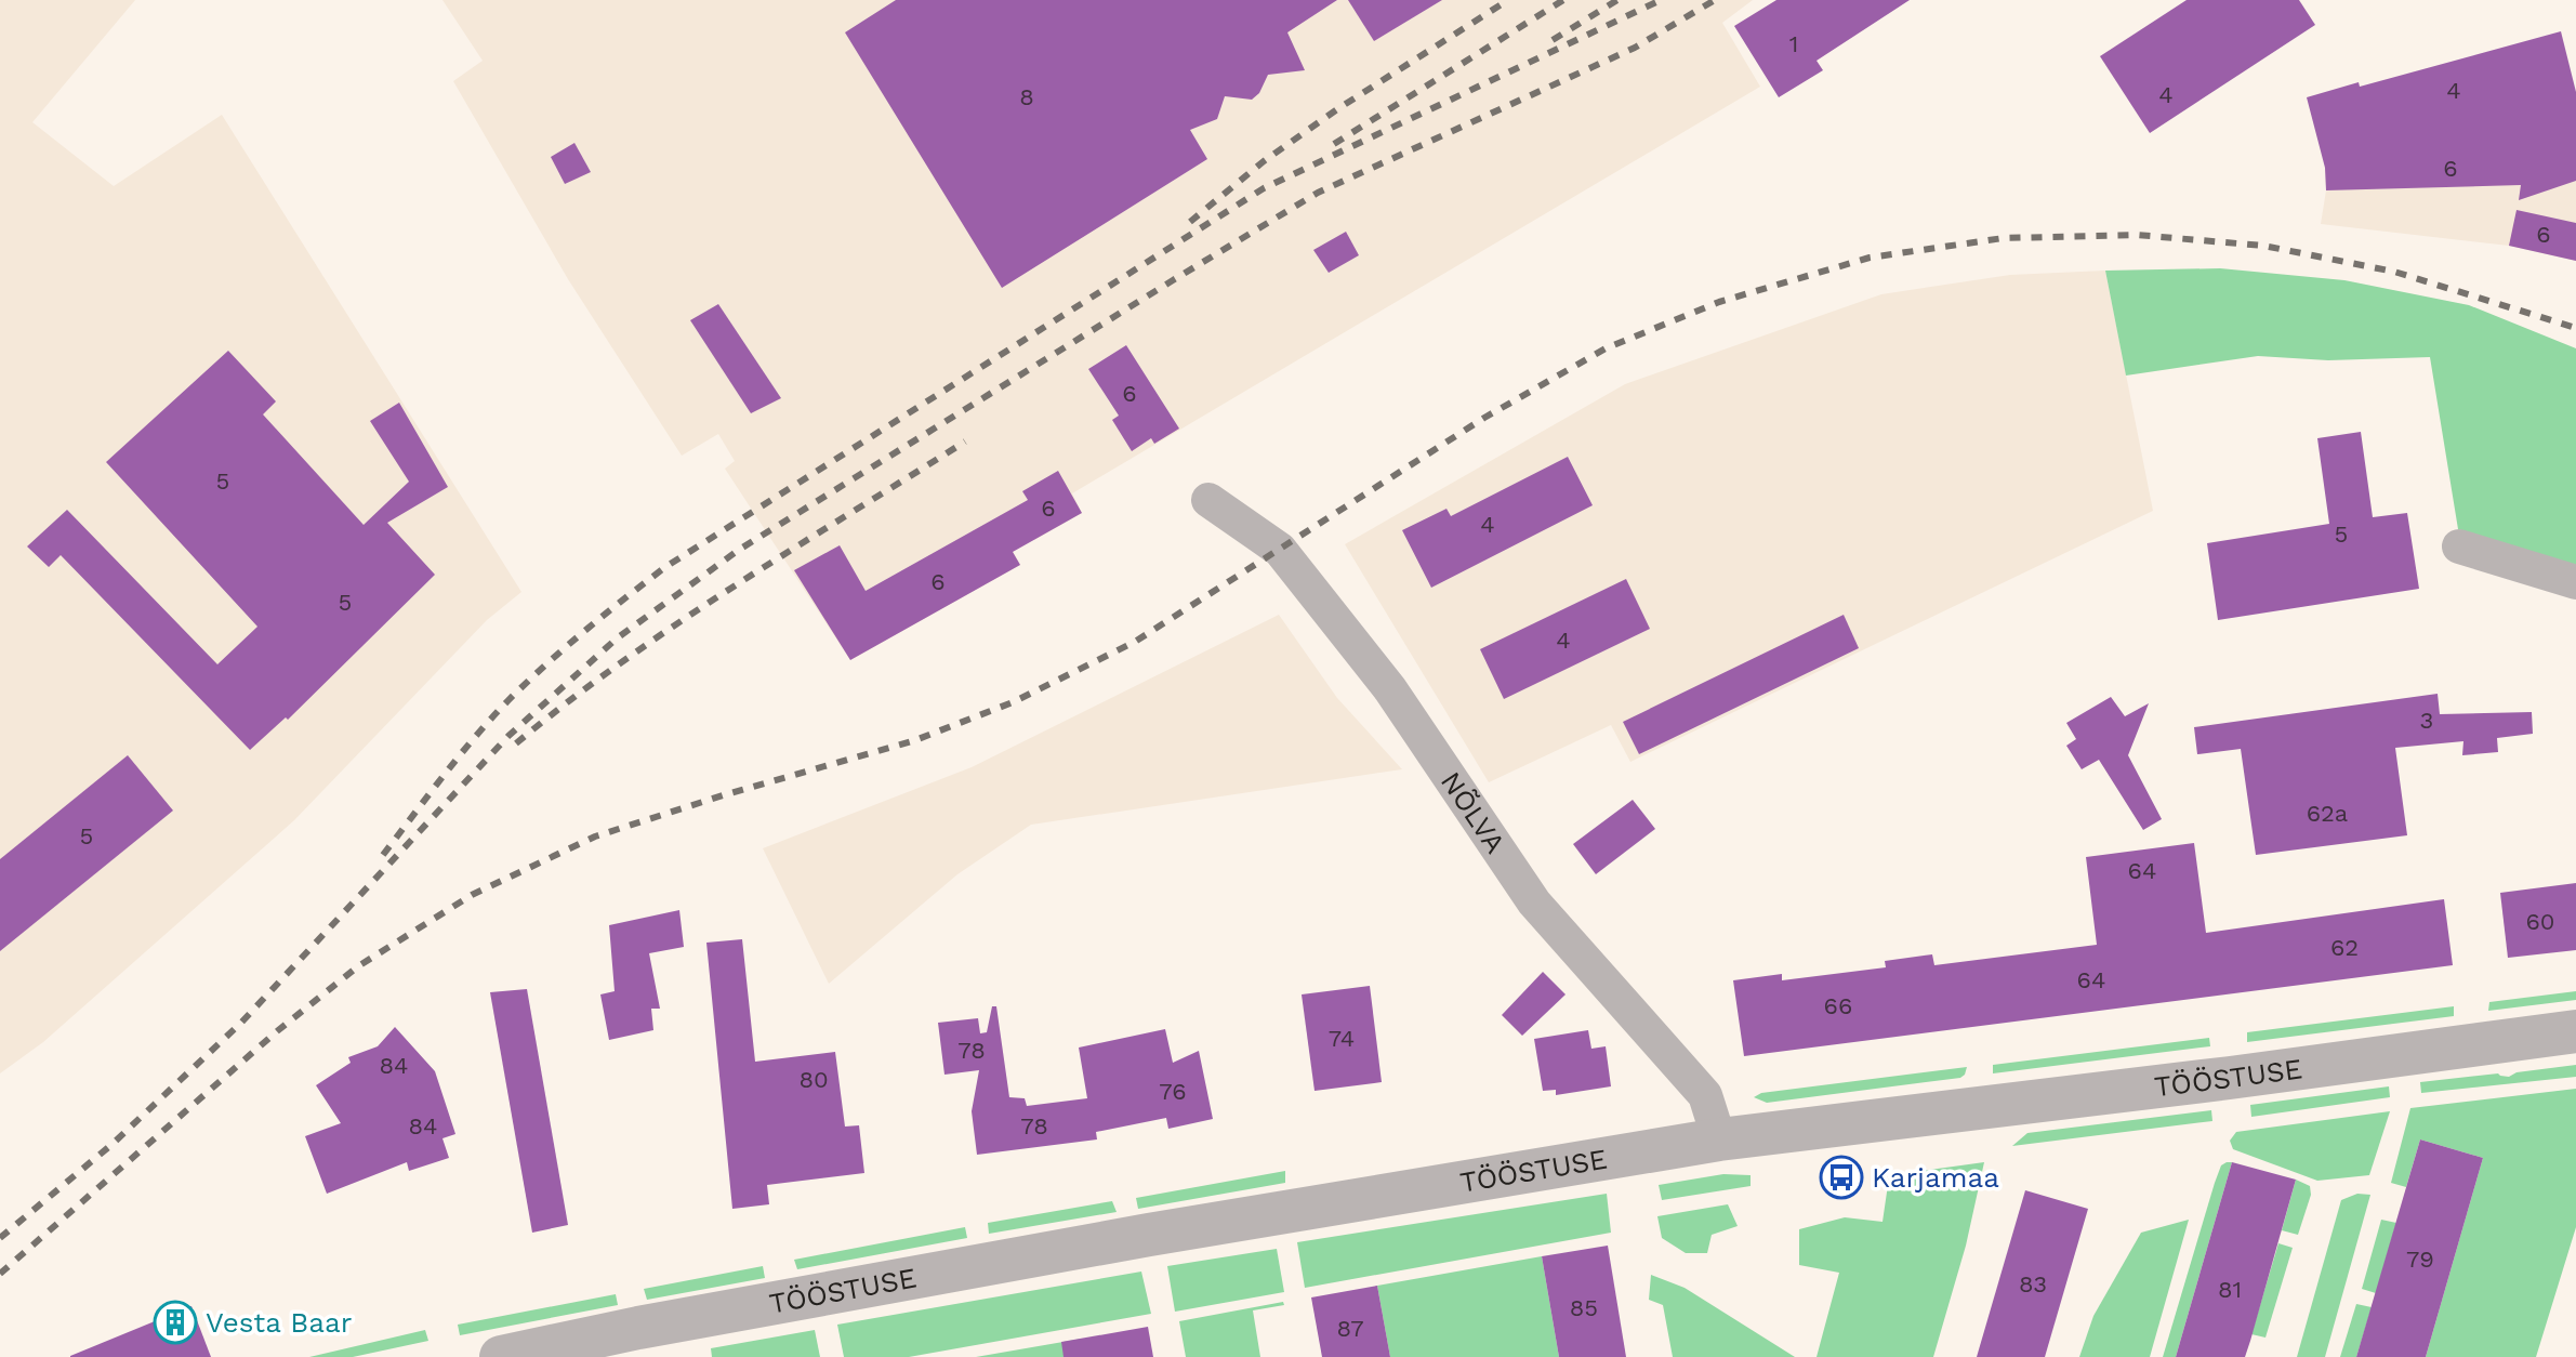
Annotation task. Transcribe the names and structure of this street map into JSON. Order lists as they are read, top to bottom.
{
  "streets": {
    "street": ["NÕLVA", "TÖÖSTUSE"]
  },
  "crossings": [
    ["NÕLVA", "TÖÖSTUSE"]
  ],
  "places": {
    "bus stop": ["Karjamaa"],
    "building": ["Vesta Baar"]
  },
  "house_numbers": [
    "1",
    "4",
    "4",
    "8",
    "6",
    "6",
    "6",
    "5",
    "6",
    "4",
    "5",
    "6",
    "5",
    "4",
    "3",
    "62a",
    "5",
    "64",
    "60",
    "62",
    "64",
    "66",
    "74",
    "78",
    "84",
    "80",
    "76",
    "84",
    "78",
    "79",
    "83",
    "81",
    "85",
    "87"
  ]
}
